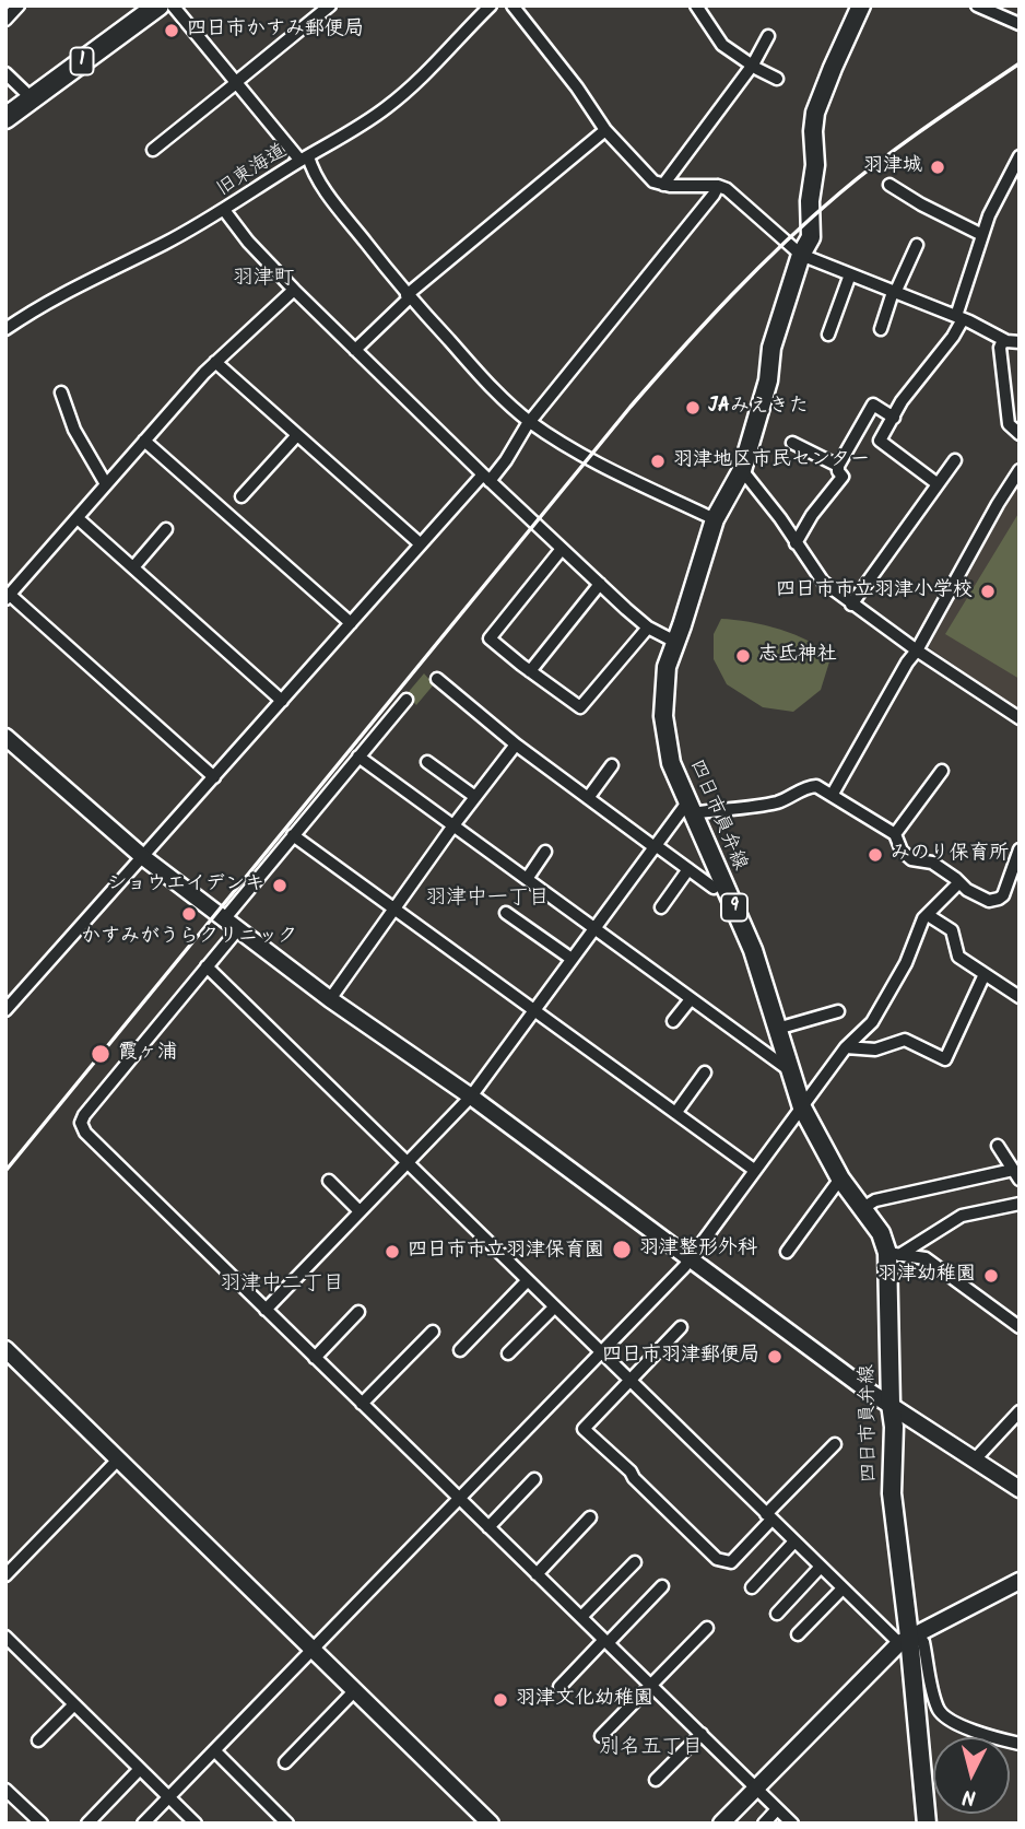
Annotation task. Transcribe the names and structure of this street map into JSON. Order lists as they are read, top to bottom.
{
  "streets": {
    "highway": ["1"],
    "main road": ["四日市員弁線", "9"],
    "street": ["旧東海道"]
  },
  "districts": [
    "羽津町",
    "羽津中一丁目",
    "羽津中二丁目",
    "別名五丁目"
  ],
  "places": [
    "四日市かすみ郵便局",
    "羽津城",
    "JAみえきた",
    "羽津地区市民センター",
    "四日市市立羽津小学校",
    "志氐神社",
    "みのり保育所",
    "ショウエイデンキ",
    "かすみがうらクリニック",
    "霞ヶ浦",
    "羽津整形外科",
    "四日市市立羽津保育園",
    "羽津幼稚園",
    "四日市羽津郵便局",
    "羽津文化幼稚園"
  ],
  "north": "bottom"
}
